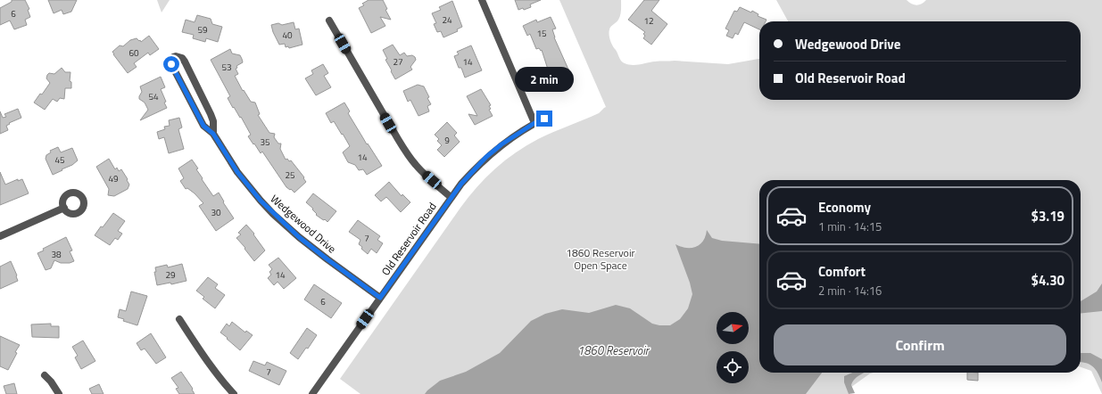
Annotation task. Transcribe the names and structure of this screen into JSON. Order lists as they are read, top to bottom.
{
  "streets": {
    "street": ["Wedgewood Drive", "Old Reservoir Road"]
  },
  "crossings": [
    ["Wedgewood Drive", "Old Reservoir Road"]
  ],
  "water": ["1860 Reservoir"],
  "parks": ["1860 Reservoir Open Space"],
  "house_numbers": [
    "6",
    "24",
    "12",
    "59",
    "15",
    "40",
    "60",
    "27",
    "14",
    "53",
    "54",
    "9",
    "35",
    "14",
    "45",
    "25",
    "49",
    "30",
    "7",
    "38",
    "29",
    "14",
    "6",
    "7"
  ],
  "north": "right",
  "page": {
    "banner": ["Wedgewood Drive", "Old Reservoir Road"],
    "bubble": "2 min",
    "list": [
      {
        "name": "Economy",
        "note": "1 min · 14:15",
        "value": "$3.19"
      },
      {
        "name": "Comfort",
        "note": "2 min · 14:16",
        "value": "$4.30"
      }
    ],
    "buttons": "Confirm"
  }
}
